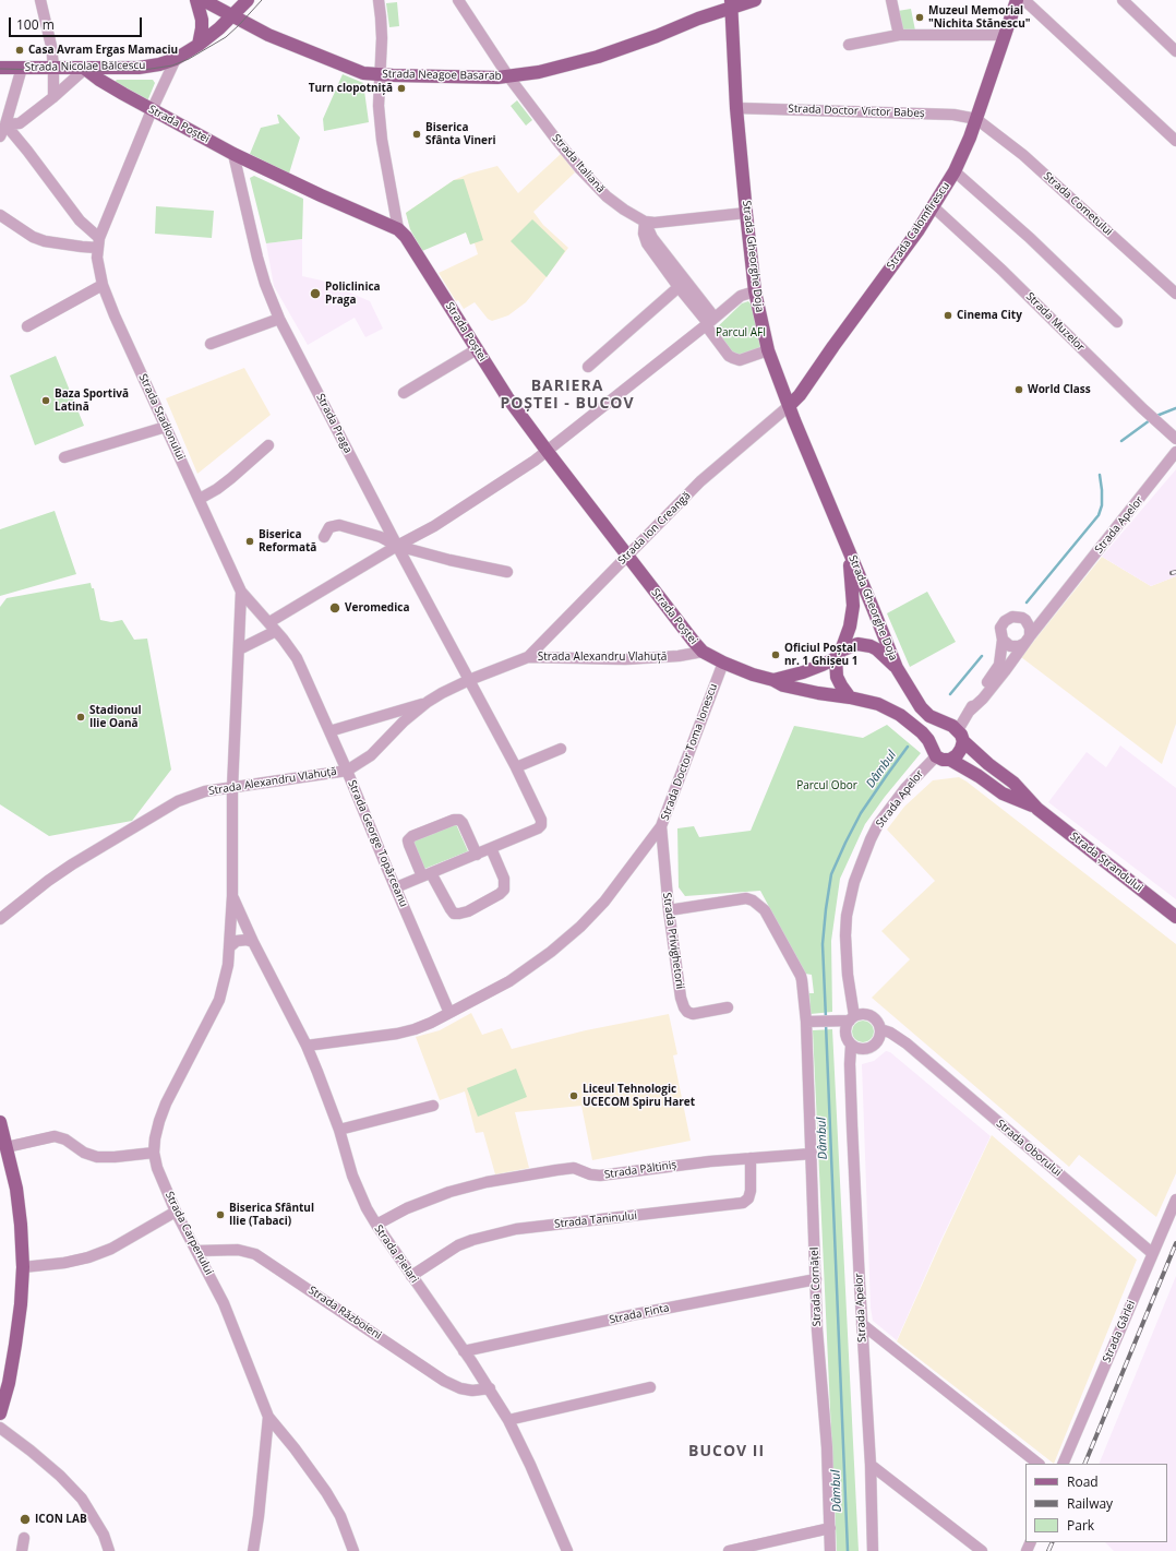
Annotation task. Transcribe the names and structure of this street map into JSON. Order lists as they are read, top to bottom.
{
  "streets": {
    "main road": [
      "Strada Nicolae Bălcescu",
      "Strada Neagoe Basarab",
      "Strada Poștei",
      "Strada Calomfirescu",
      "Strada Gheorghe Doja",
      "Strada Ștrandului"
    ],
    "street": [
      "Strada Doctor Victor Babeș",
      "Strada Italiană",
      "Strada Cometului",
      "Strada Muzelor",
      "Strada Stadionului",
      "Strada Praga",
      "Strada Apelor",
      "Strada Ion Creangă",
      "Strada Alexandru Vlahuță",
      "Strada Doctor Toma Ionescu",
      "Strada George Topârceanu",
      "Strada Privighetorii",
      "Strada Oborului",
      "Strada Păltiniș",
      "Strada Taninului",
      "Strada Carpenului",
      "Strada Pielari",
      "Strada Cornățel",
      "Strada Războieni",
      "Strada Finta",
      "Strada Gârlei"
    ]
  },
  "crossings": [
    ["Strada Nicolae Bălcescu", "Strada Neagoe Basarab"],
    ["Strada Nicolae Bălcescu", "Strada Poștei"],
    ["Strada Nicolae Bălcescu", "Strada Stadionului"],
    ["Strada Neagoe Basarab", "Strada Italiană"],
    ["Strada Neagoe Basarab", "Strada Gheorghe Doja"],
    ["Strada Doctor Victor Babeș", "Strada Cometului"],
    ["Strada Doctor Victor Babeș", "Strada Calomfirescu"],
    ["Strada Doctor Victor Babeș", "Strada Gheorghe Doja"],
    ["Strada Poștei", "Strada Gheorghe Doja"],
    ["Strada Poștei", "Strada Stadionului"],
    ["Strada Poștei", "Strada Praga"],
    ["Strada Poștei", "Strada Apelor"],
    ["Strada Poștei", "Strada Ion Creangă"],
    ["Strada Poștei", "Strada Alexandru Vlahuță"],
    ["Strada Poștei", "Strada Doctor Toma Ionescu"],
    ["Strada Italiană", "Strada Gheorghe Doja"],
    ["Strada Cometului", "Strada Calomfirescu"],
    ["Strada Calomfirescu", "Strada Gheorghe Doja"],
    ["Strada Calomfirescu", "Strada Muzelor"],
    ["Strada Calomfirescu", "Strada Ion Creangă"],
    ["Strada Gheorghe Doja", "Strada Apelor"],
    ["Strada Gheorghe Doja", "Strada Ion Creangă"],
    ["Strada Gheorghe Doja", "Strada Ștrandului"],
    ["Strada Stadionului", "Strada Alexandru Vlahuță"],
    ["Strada Stadionului", "Strada George Topârceanu"],
    ["Strada Stadionului", "Strada Pielari"],
    ["Strada Praga", "Strada Alexandru Vlahuță"],
    ["Strada Apelor", "Strada Ștrandului"],
    ["Strada Apelor", "Strada Oborului"],
    ["Strada Ion Creangă", "Strada Alexandru Vlahuță"],
    ["Strada Alexandru Vlahuță", "Strada George Topârceanu"],
    ["Strada Alexandru Vlahuță", "Strada Pielari"],
    ["Strada Doctor Toma Ionescu", "Strada George Topârceanu"],
    ["Strada Doctor Toma Ionescu", "Strada Privighetorii"],
    ["Strada Doctor Toma Ionescu", "Strada Pielari"],
    ["Strada Privighetorii", "Strada Cornățel"],
    ["Strada Oborului", "Strada Gârlei"],
    ["Strada Păltiniș", "Strada Taninului"],
    ["Strada Păltiniș", "Strada Pielari"],
    ["Strada Păltiniș", "Strada Cornățel"],
    ["Strada Taninului", "Strada Pielari"],
    ["Strada Carpenului", "Strada Pielari"],
    ["Strada Carpenului", "Strada Războieni"],
    ["Strada Pielari", "Strada Războieni"],
    ["Strada Pielari", "Strada Finta"],
    ["Strada Cornățel", "Strada Finta"]
  ],
  "districts": ["BARIERA POȘTEI - BUCOV", "BUCOV II"],
  "water": ["Dâmbul"],
  "parks": ["Parcul AFI", "Parcul Obor"],
  "places": [
    "Muzeul Memorial \"Nichita Stănescu\"",
    "Casa Avram Ergas Mamaciu",
    "Turn clopotniță",
    "Biserica Sfânta Vineri",
    "Policlinica Praga",
    "Cinema City",
    "World Class",
    "Baza Sportivă Latină",
    "Biserica Reformată",
    "Veromedica",
    "Oficiul Poștal nr. 1 Ghișeu 1",
    "Stadionul Ilie Oană",
    "Liceul Tehnologic UCECOM Spiru Haret",
    "Biserica Sfântul Ilie (Tabaci)",
    "ICON LAB"
  ],
  "legend": ["Road", "Railway", "Park"],
  "scale_bar": "100 m"
}
